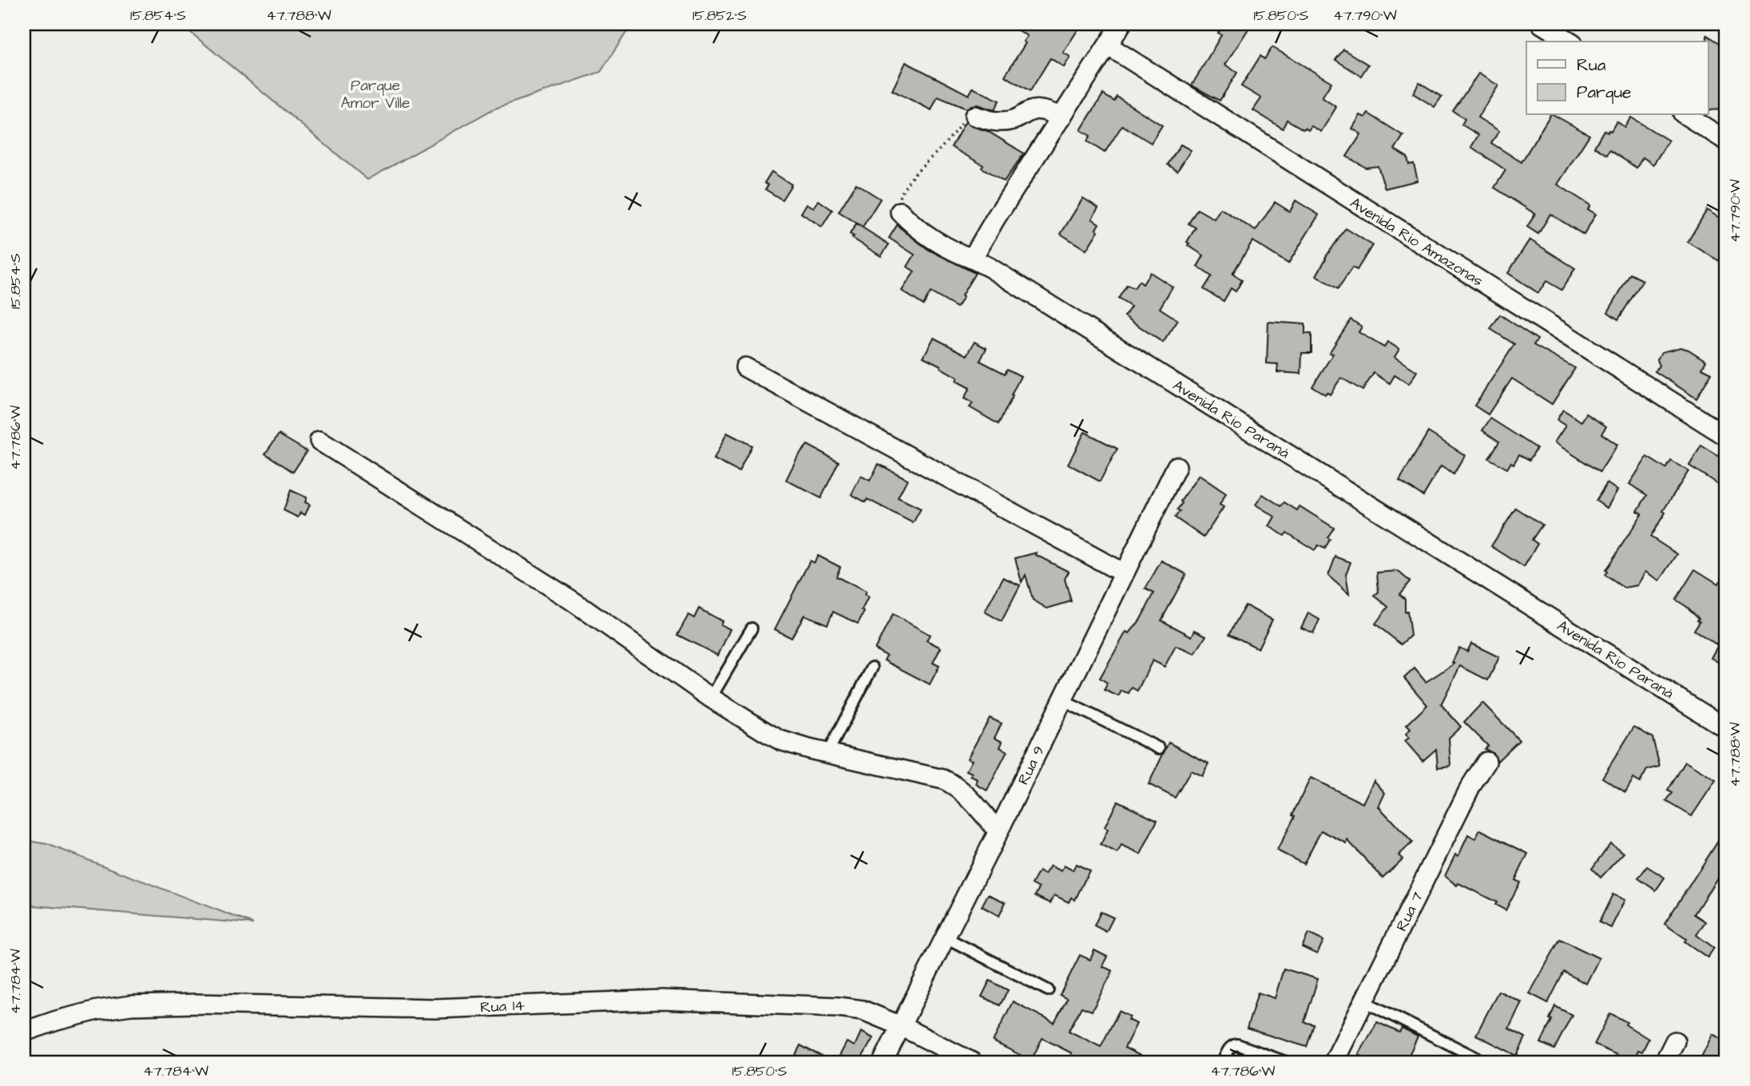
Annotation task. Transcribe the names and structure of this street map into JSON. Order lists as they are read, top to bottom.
{
  "streets": {
    "street": [
      "Avenida Rio Amazonas",
      "Avenida Rio Paraná",
      "Rua 9",
      "Rua 7",
      "Rua 14"
    ]
  },
  "crossings": [
    ["Rua 9", "Rua 14"]
  ],
  "parks": ["Parque Amor Ville"],
  "legend": ["Rua", "Parque"],
  "coordinates": [
    "15.854°S",
    "47.788°W",
    "15.852°S",
    "15.850°S",
    "47.790°W",
    "47.786°W",
    "47.784°W"
  ]
}
